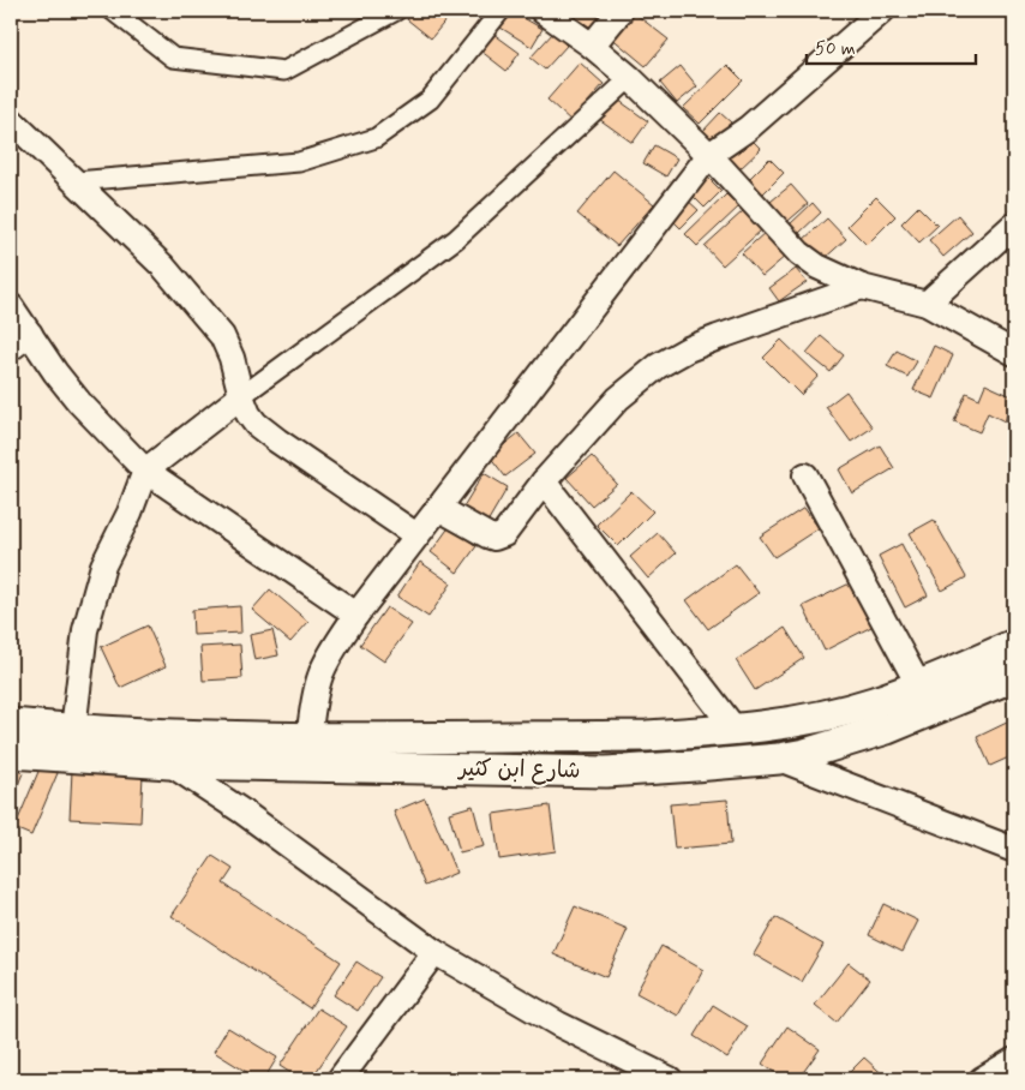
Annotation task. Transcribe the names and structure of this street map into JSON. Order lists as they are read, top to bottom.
{
  "streets": {
    "street": ["شارع ابن كثير"]
  },
  "scale_bar": "50 m"
}
